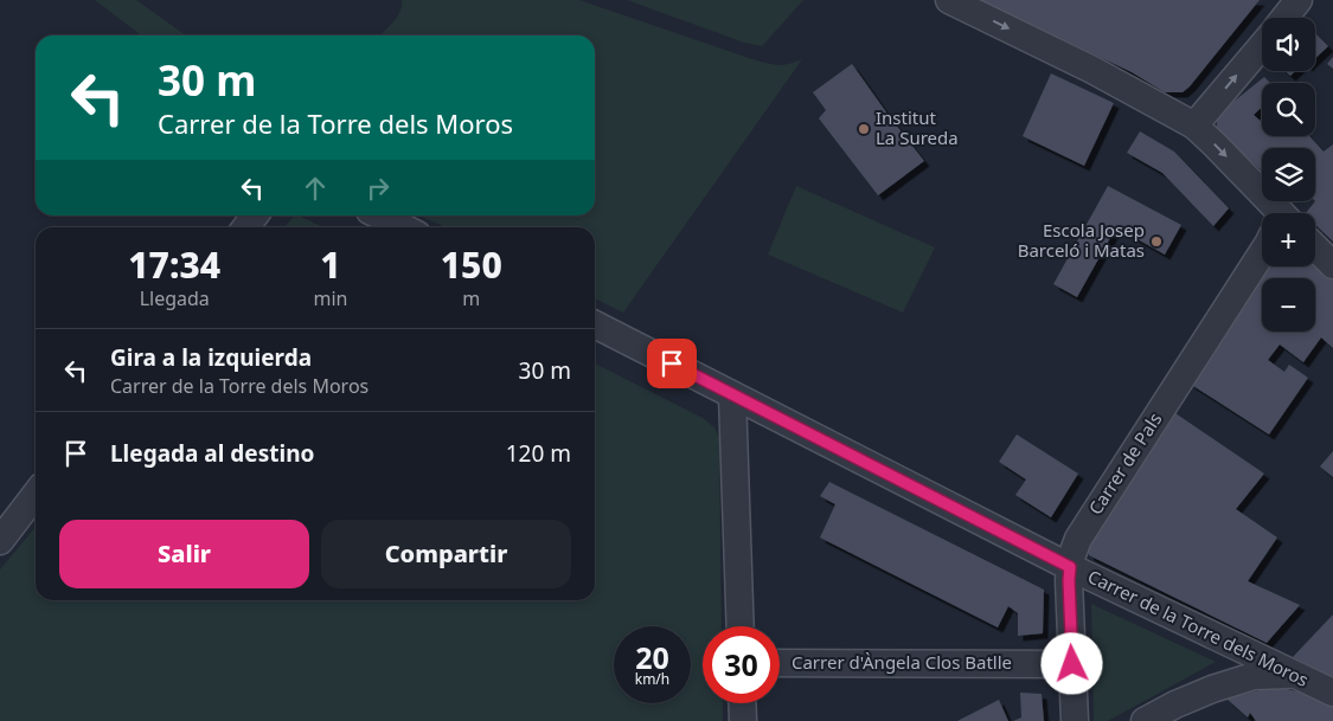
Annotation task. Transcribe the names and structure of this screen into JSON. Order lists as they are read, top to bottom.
{
  "streets": {
    "street": ["Carrer de Pals", "Carrer de la Torre dels Moros", "Carrer d'Àngela Clos Batlle"]
  },
  "crossings": [
    ["Carrer de Pals", "Carrer de la Torre dels Moros"],
    ["Carrer de Pals", "Carrer d'Àngela Clos Batlle"]
  ],
  "places": ["Institut La Sureda", "Escola Josep Barceló i Matas"],
  "page": {
    "map_buttons": ["+", "−"],
    "turn": ["30 m", "Carrer de la Torre dels Moros"],
    "eta": [
      "17:34",
      "Llegada",
      "1",
      "min",
      "150",
      "m"
    ],
    "list": [
      {
        "name": "Gira a la izquierda",
        "note": "Carrer de la Torre dels Moros",
        "value": "30 m"
      },
      {
        "name": "Llegada al destino",
        "value": "120 m"
      }
    ],
    "buttons": ["Salir", "Compartir"],
    "speed": "20 km/h",
    "limit": "30"
  }
}
